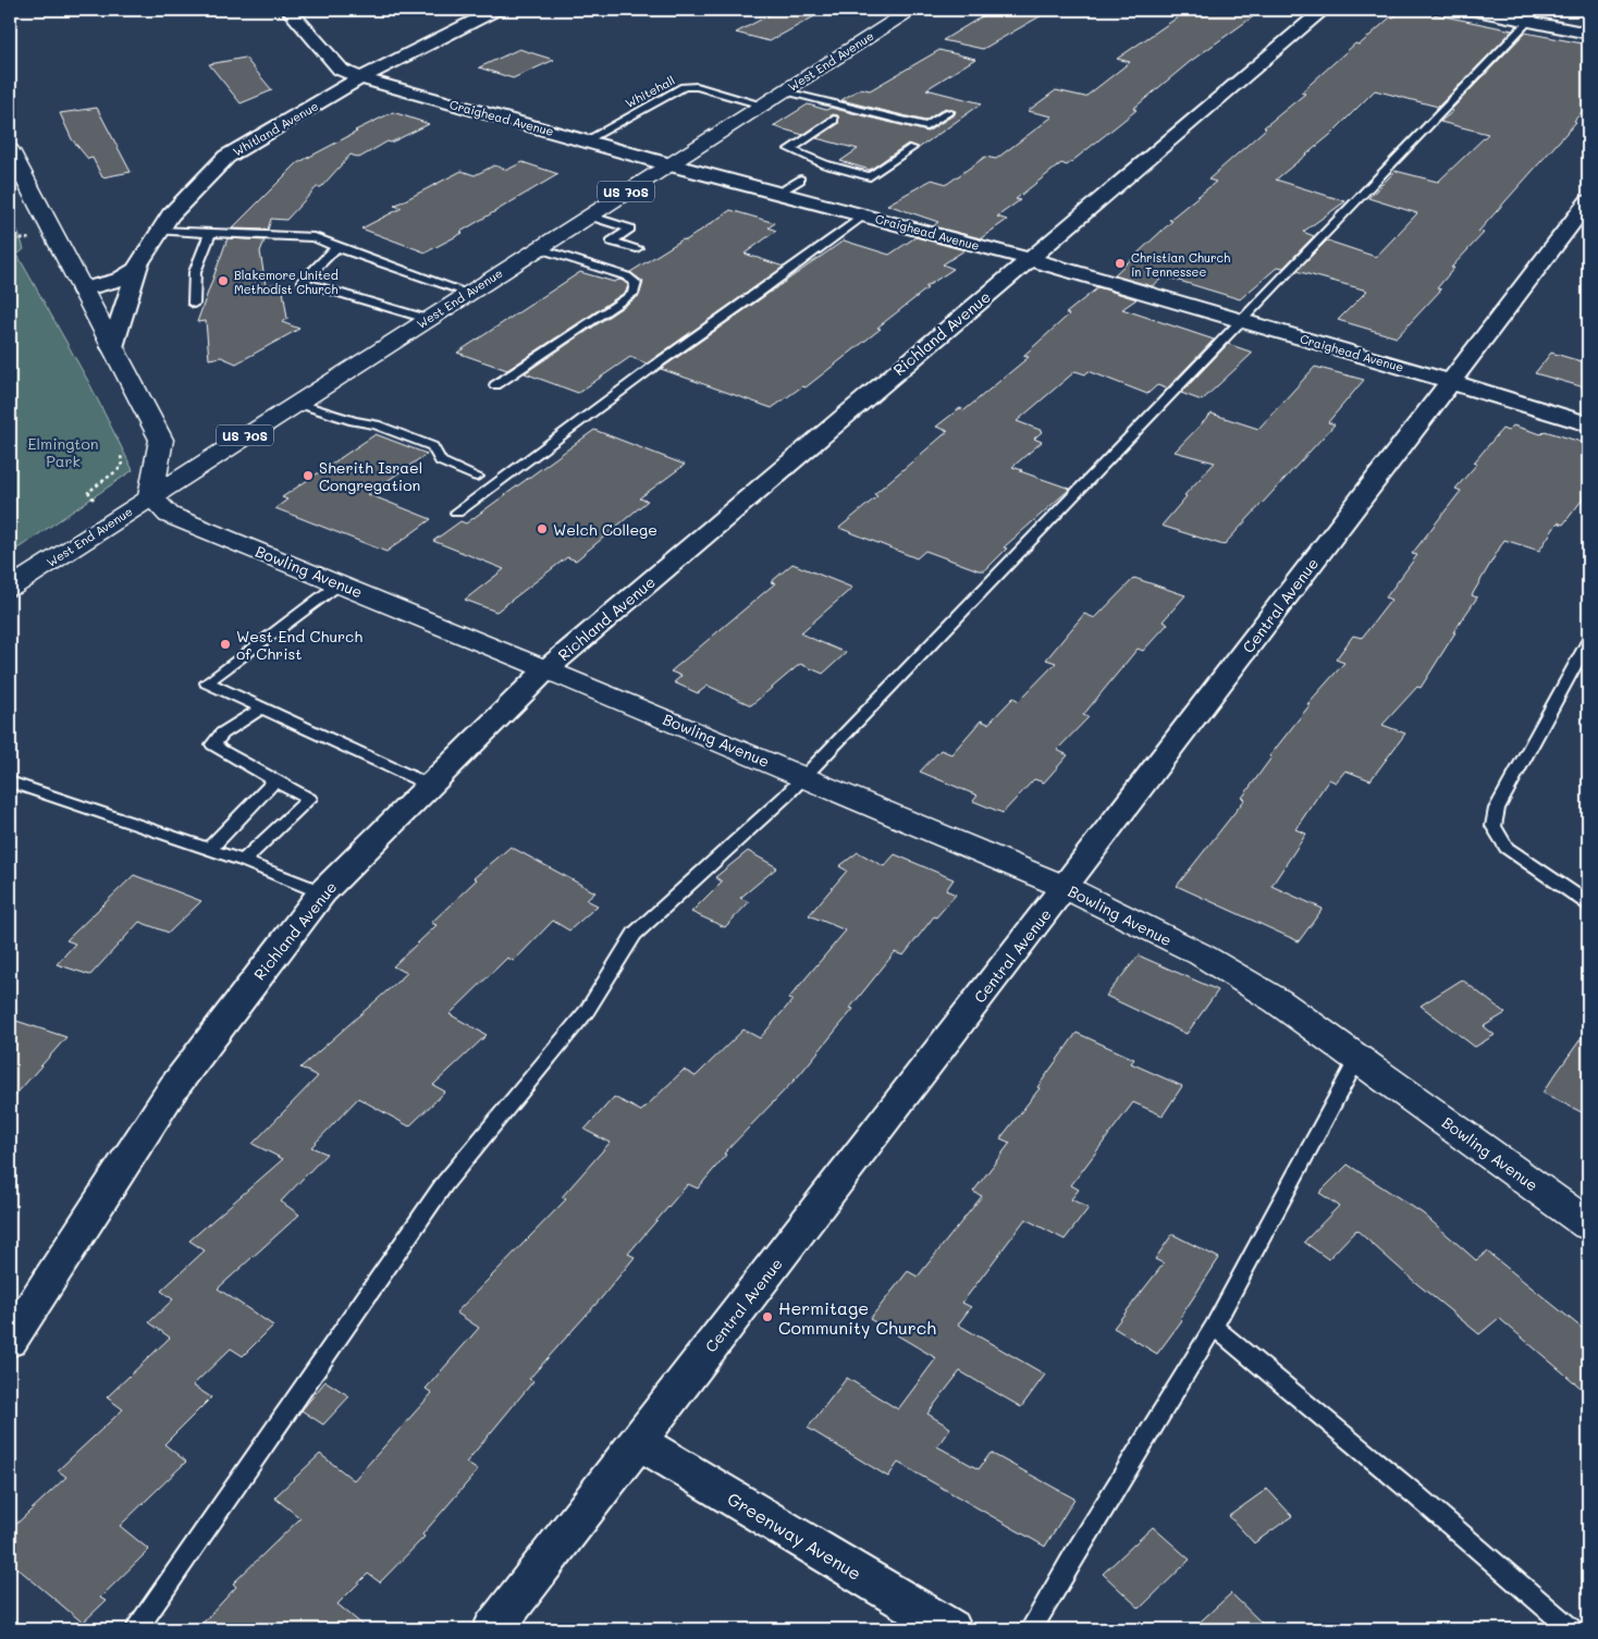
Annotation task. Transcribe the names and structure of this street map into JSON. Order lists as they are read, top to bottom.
{
  "streets": {
    "street": [
      "West End Avenue",
      "Craighead Avenue",
      "Whitland Avenue",
      "US 70S",
      "Richland Avenue",
      "Bowling Avenue",
      "Central Avenue",
      "Greenway Avenue"
    ],
    "lane": ["Whitehall"]
  },
  "crossings": [
    ["West End Avenue", "Whitehall"],
    ["West End Avenue", "Craighead Avenue"],
    ["West End Avenue", "Bowling Avenue"],
    ["Whitehall", "Craighead Avenue"],
    ["Craighead Avenue", "Whitland Avenue"],
    ["Craighead Avenue", "Richland Avenue"],
    ["Craighead Avenue", "Central Avenue"],
    ["Richland Avenue", "Bowling Avenue"],
    ["Bowling Avenue", "Central Avenue"],
    ["Central Avenue", "Greenway Avenue"]
  ],
  "parks": ["Elmington Park"],
  "places": [
    "Christian Church in Tennessee",
    "Blakemore United Methodist Church",
    "Sherith Israel Congregation",
    "Welch College",
    "West End Church of Christ",
    "Hermitage Community Church"
  ]
}
